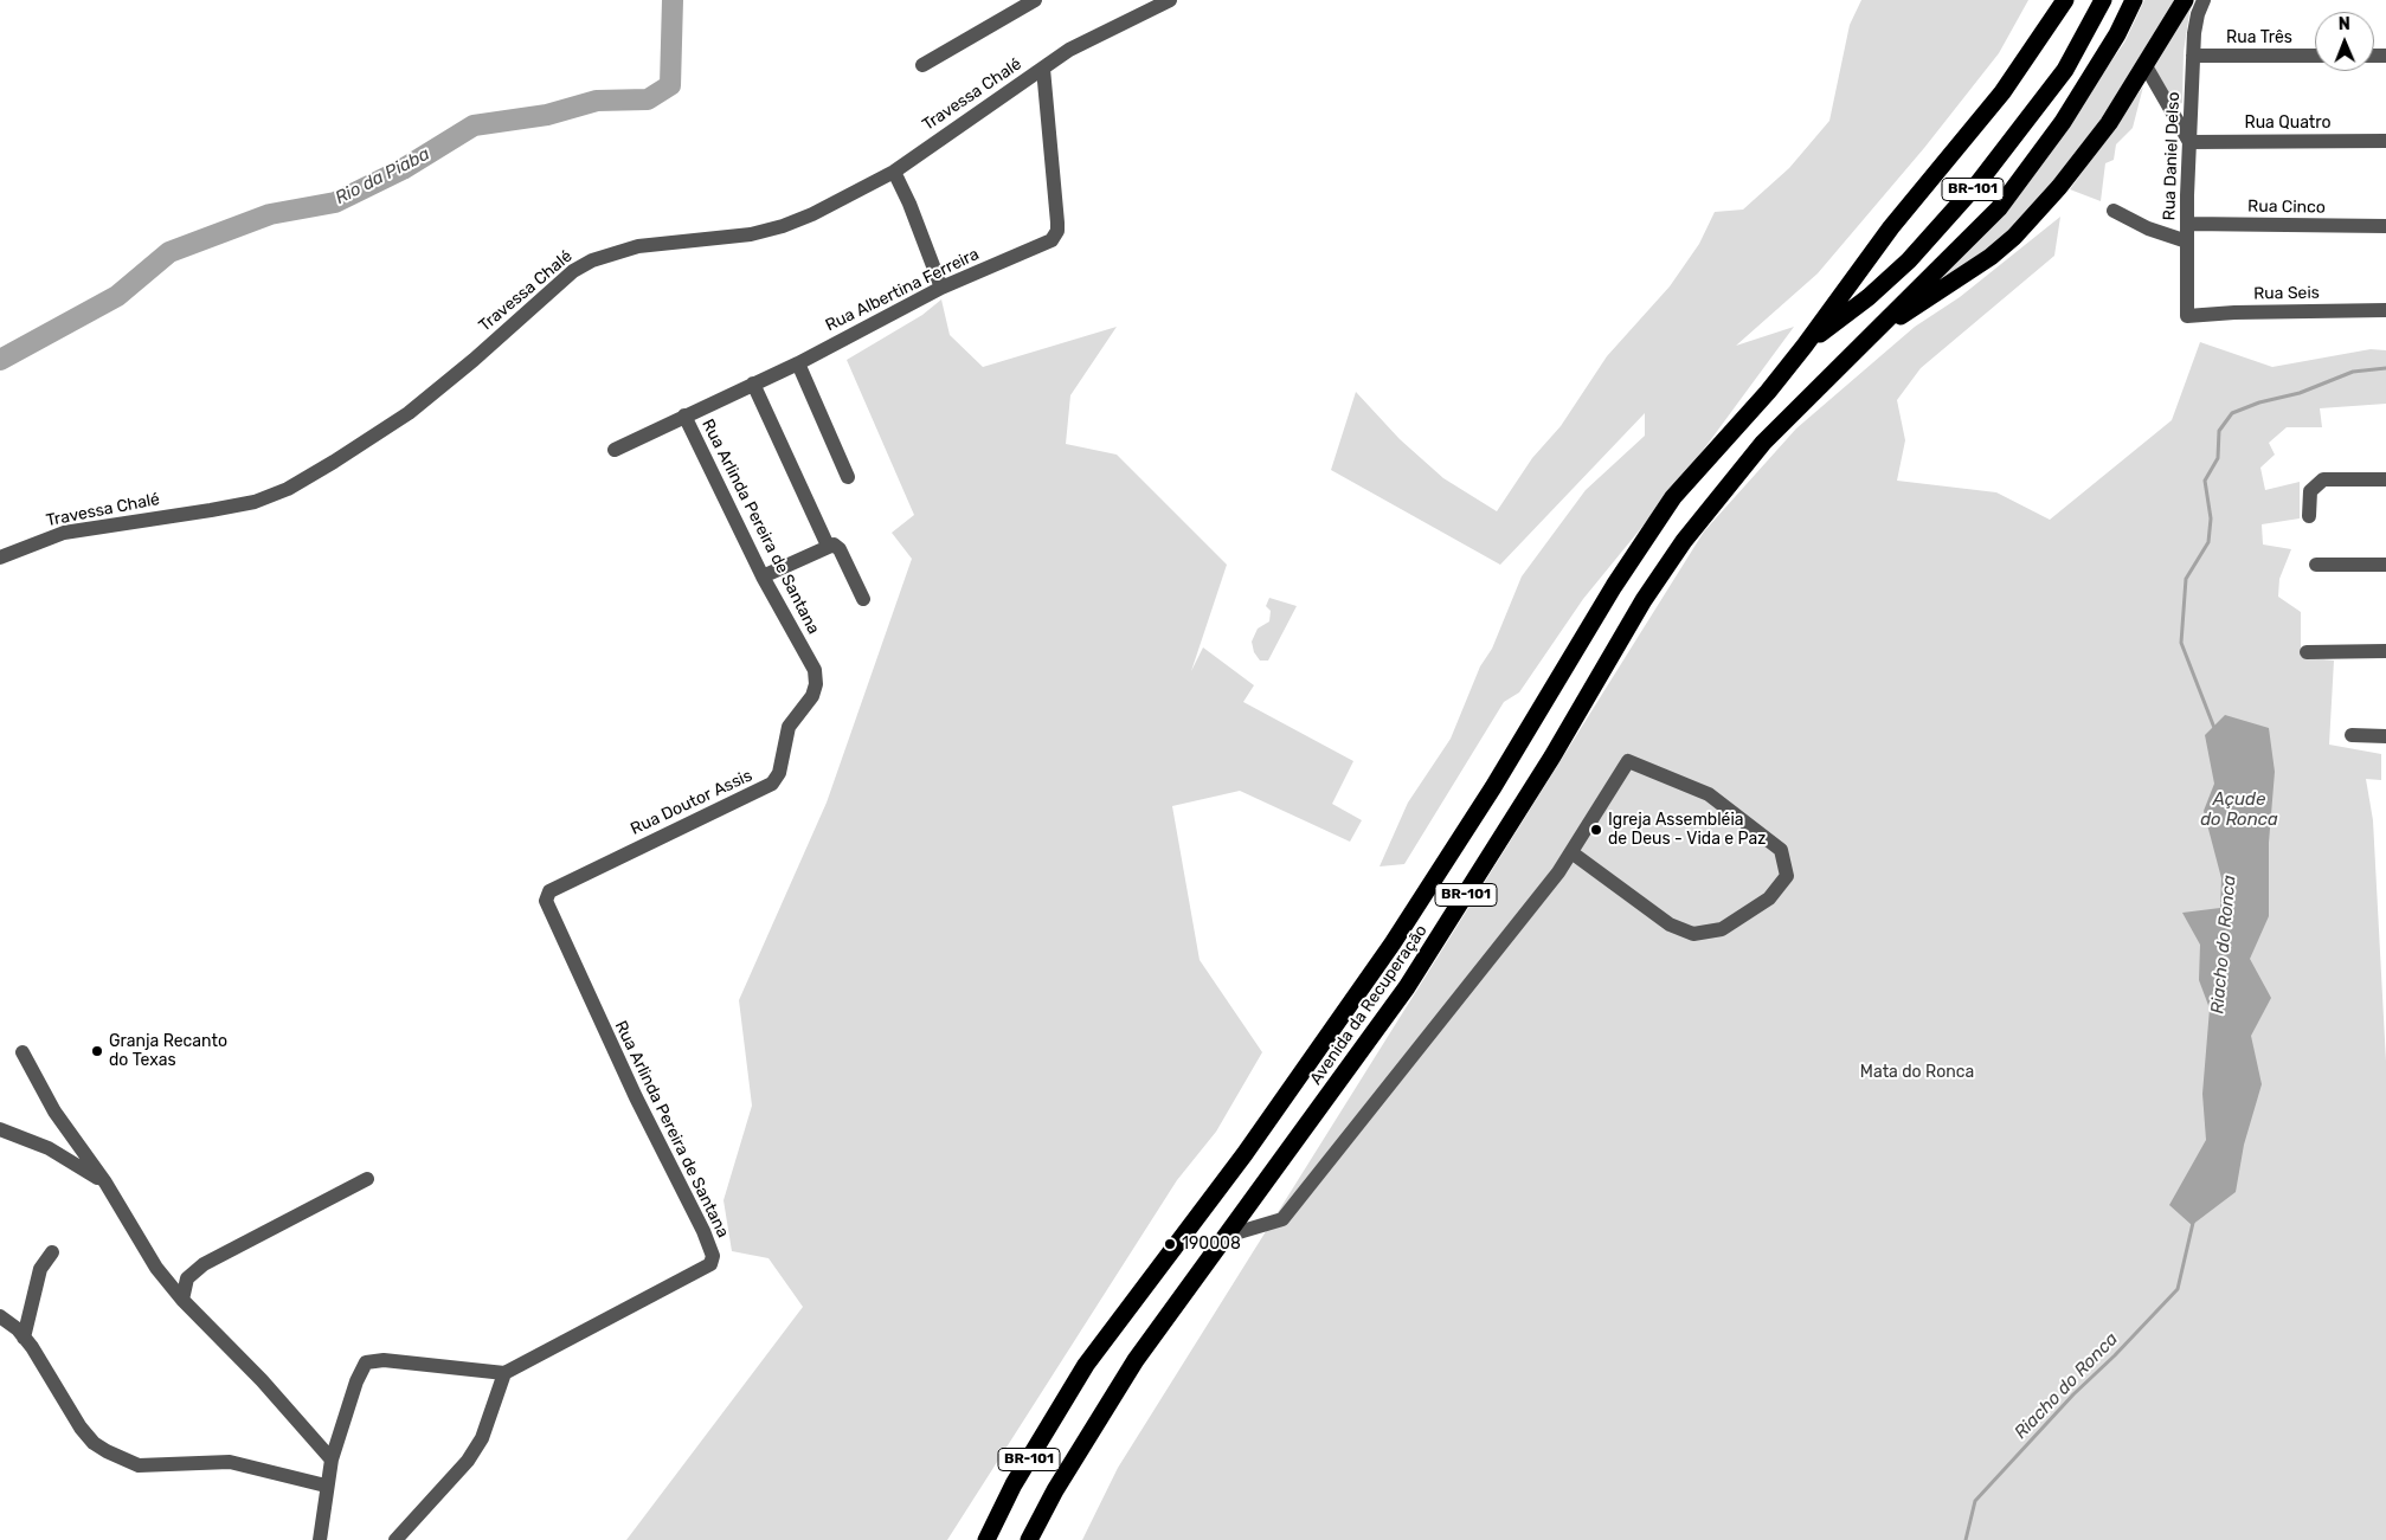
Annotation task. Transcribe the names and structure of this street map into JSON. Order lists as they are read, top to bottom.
{
  "streets": {
    "highway": ["BR-101", "Avenida da Recuperação"],
    "street": [
      "Rua Três",
      "Travessa Chalé",
      "Rua Quatro",
      "Rua Daniel Delso",
      "Rua Cinco",
      "Rua Albertina Ferreira",
      "Rua Seis",
      "Rua Arlinda Pereira de Santana",
      "Rua Doutor Assis"
    ]
  },
  "crossings": [
    ["Rua Três", "Rua Daniel Delso"],
    ["Travessa Chalé", "Rua Albertina Ferreira"],
    ["Rua Quatro", "Rua Daniel Delso"],
    ["Rua Daniel Delso", "Rua Cinco"],
    ["Rua Daniel Delso", "Rua Seis"],
    ["BR-101", "Avenida da Recuperação"],
    ["Rua Albertina Ferreira", "Rua Arlinda Pereira de Santana"],
    ["Rua Arlinda Pereira de Santana", "Rua Doutor Assis"]
  ],
  "water": ["Rio da Piaba", "Açude do Ronca", "Riacho do Ronca"],
  "parks": ["Mata do Ronca"],
  "places": ["Igreja Assembléia de Deus - Vida e Paz", "Granja Recanto do Texas", "190008"],
  "north": "top"
}
